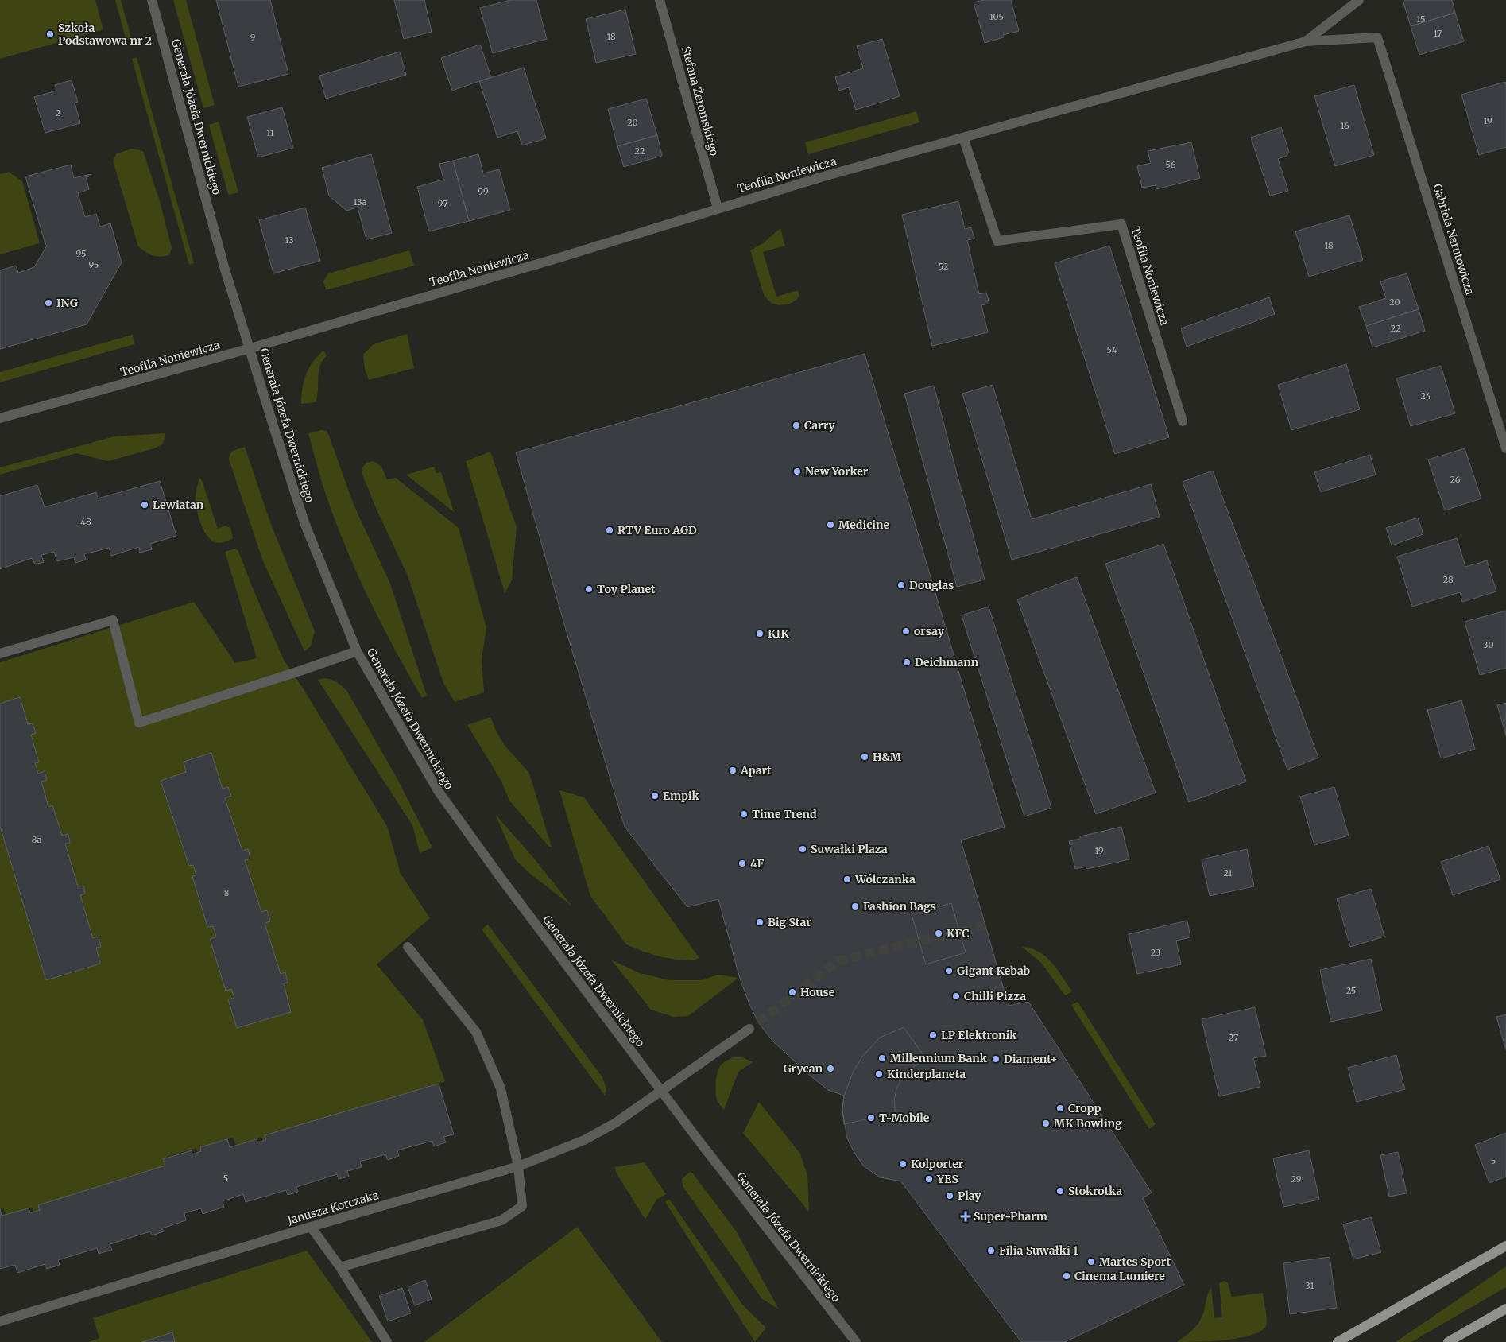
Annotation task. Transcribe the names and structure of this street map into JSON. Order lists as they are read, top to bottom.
{
  "streets": {
    "street": [
      "Stefana Żeromskiego",
      "Generała Józefa Dwernickiego",
      "Teofila Noniewicza",
      "Gabriela Narutowicza",
      "Janusza Korczaka"
    ]
  },
  "crossings": [
    ["Stefana Żeromskiego", "Teofila Noniewicza"],
    ["Generała Józefa Dwernickiego", "Teofila Noniewicza"],
    ["Generała Józefa Dwernickiego", "Janusza Korczaka"],
    ["Teofila Noniewicza", "Gabriela Narutowicza"]
  ],
  "places": {
    "other": [
      "Szkoła Podstawowa nr 2",
      "ING",
      "Carry",
      "New Yorker",
      "Lewiatan",
      "Medicine",
      "RTV Euro AGD",
      "Douglas",
      "Toy Planet",
      "orsay",
      "KIK",
      "Deichmann",
      "H&M",
      "Apart",
      "Empik",
      "Time Trend",
      "Suwałki Plaza",
      "4F",
      "Wólczanka",
      "Fashion Bags",
      "Big Star",
      "KFC",
      "Gigant Kebab",
      "House",
      "Chilli Pizza",
      "LP Elektronik",
      "Millennium Bank",
      "Diament+",
      "Grycan",
      "Kinderplaneta",
      "Cropp",
      "T-Mobile",
      "MK Bowling",
      "Kolporter",
      "YES",
      "Stokrotka",
      "Play",
      "Filia Suwałki 1",
      "Martes Sport",
      "Cinema Lumiere"
    ],
    "health": ["Super-Pharm"]
  },
  "house_numbers": [
    "105",
    "15",
    "17",
    "18",
    "9",
    "2",
    "19",
    "20",
    "16",
    "11",
    "22",
    "56",
    "99",
    "13a",
    "97",
    "13",
    "18",
    "95",
    "95",
    "52",
    "20",
    "22",
    "54",
    "24",
    "26",
    "48",
    "28",
    "30",
    "8a",
    "19",
    "21",
    "8",
    "23",
    "25",
    "27",
    "5",
    "5",
    "29",
    "31"
  ]
}
